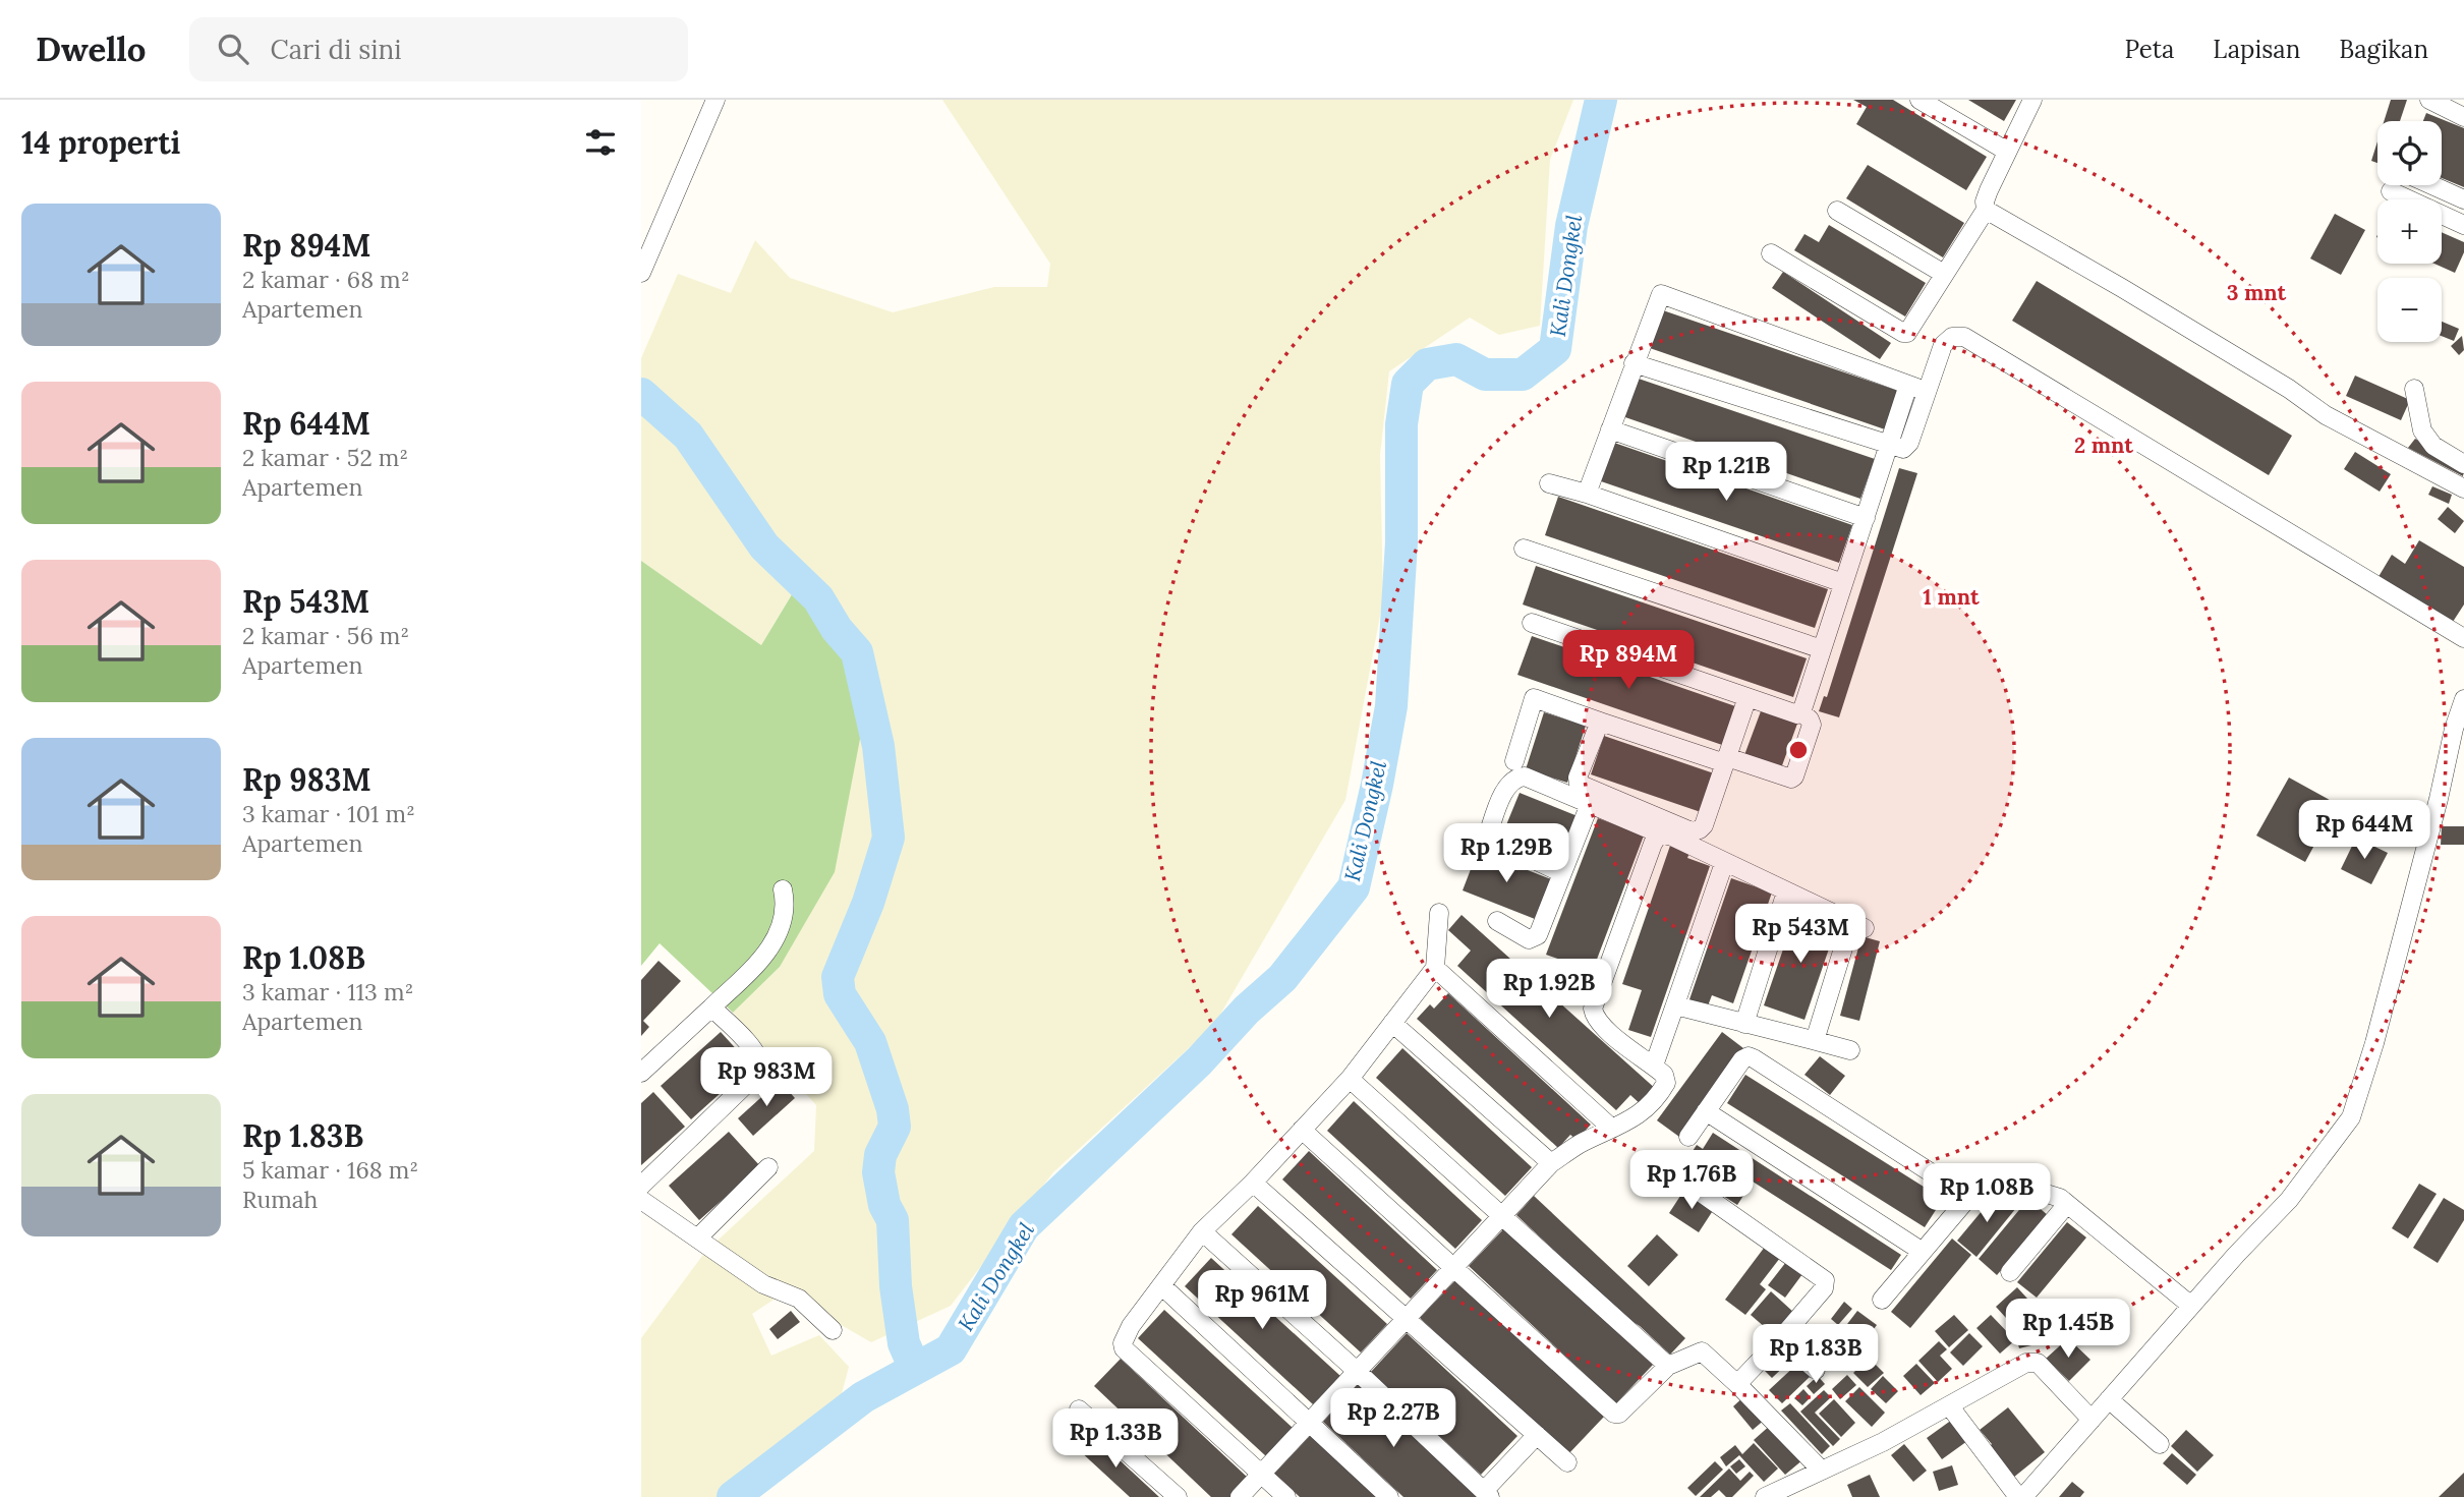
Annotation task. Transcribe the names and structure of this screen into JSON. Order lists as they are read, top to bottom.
{
  "water": ["Kali Dongkel"],
  "page": {
    "header": "Dwello",
    "search": "Cari di sini",
    "nav": ["Peta", "Lapisan", "Bagikan"],
    "heading": "14 properti",
    "map_buttons": ["+", "−"],
    "list": [
      {
        "name": "Rp 894M",
        "note": "2 kamar · 68 m² · Apartemen"
      },
      {
        "name": "Rp 644M",
        "note": "2 kamar · 52 m² · Apartemen"
      },
      {
        "name": "Rp 543M",
        "note": "2 kamar · 56 m² · Apartemen"
      },
      {
        "name": "Rp 983M",
        "note": "3 kamar · 101 m² · Apartemen"
      },
      {
        "name": "Rp 1.08B",
        "note": "3 kamar · 113 m² · Apartemen"
      },
      {
        "name": "Rp 1.83B",
        "note": "5 kamar · 168 m² · Rumah"
      }
    ],
    "price": [
      "Rp 1.21B",
      "Rp 894M",
      "Rp 644M",
      "Rp 1.29B",
      "Rp 543M",
      "Rp 1.92B",
      "Rp 983M",
      "Rp 1.76B",
      "Rp 1.08B",
      "Rp 961M",
      "Rp 1.45B",
      "Rp 1.83B",
      "Rp 2.27B",
      "Rp 1.33B"
    ]
  },
  "rings": ["3 mnt", "2 mnt", "1 mnt"]
}
